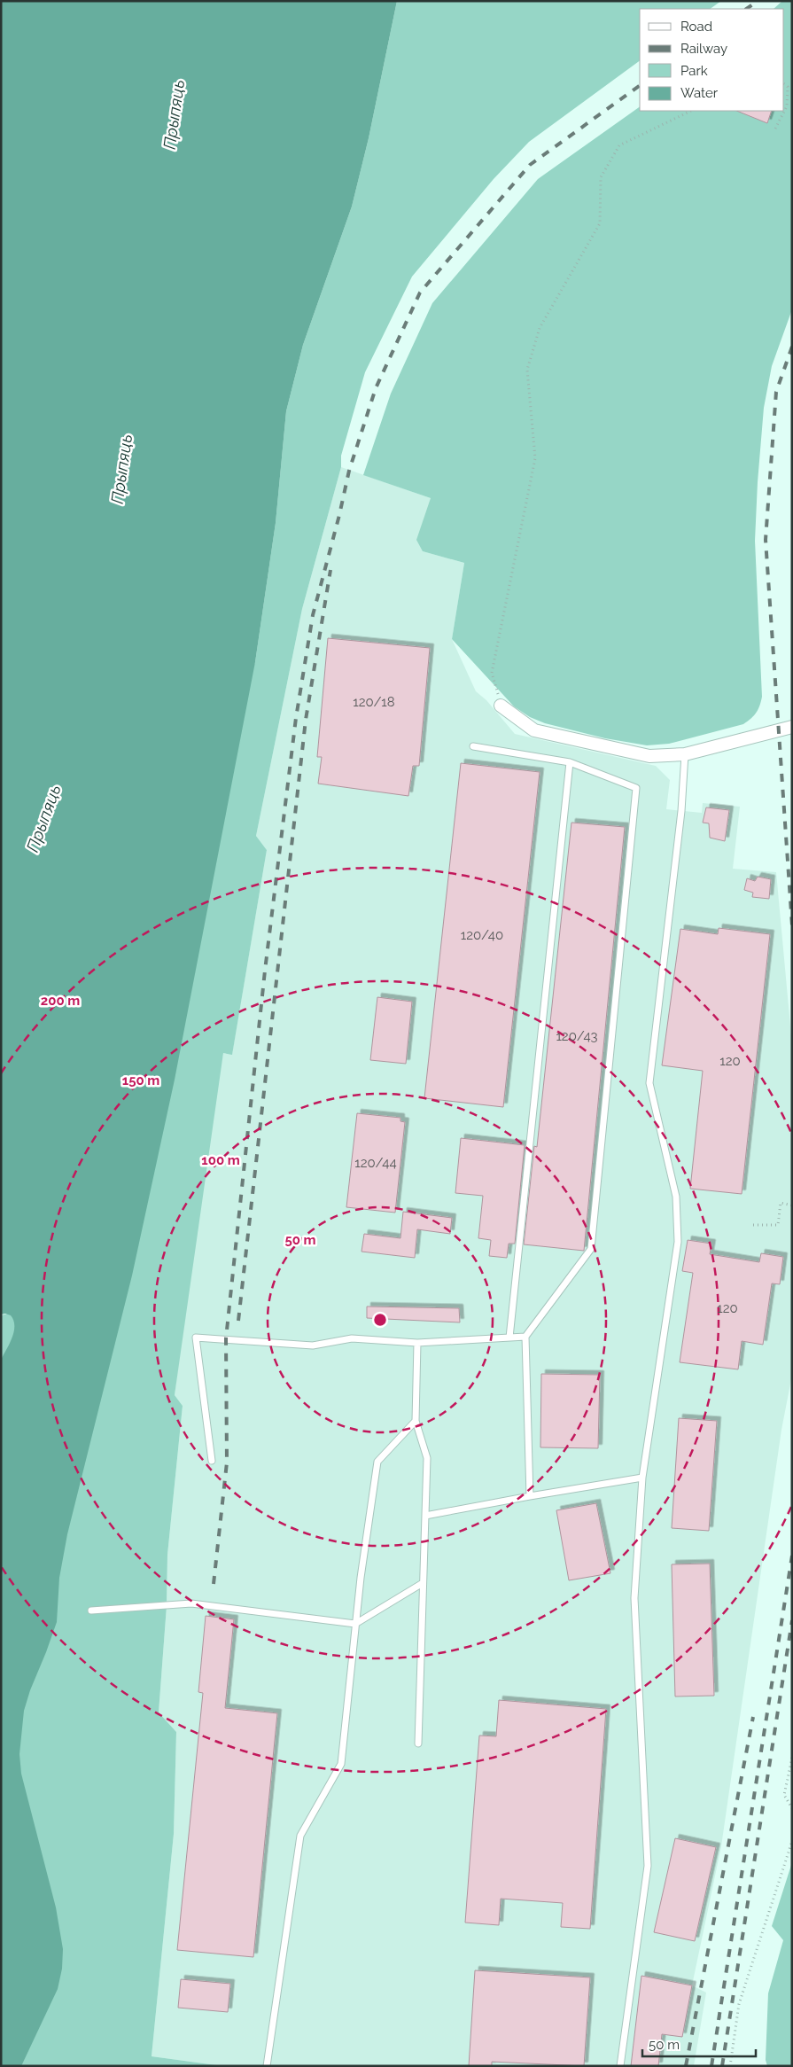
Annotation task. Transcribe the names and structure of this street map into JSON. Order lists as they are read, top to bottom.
{
  "water": ["Прыпяць"],
  "house_numbers": [
    "120/18",
    "120/40",
    "120/43",
    "120",
    "120/44",
    "120"
  ],
  "legend": [
    "Road",
    "Railway",
    "Park",
    "Water"
  ],
  "scale_bar": "50 m",
  "rings": [
    "200 m",
    "150 m",
    "100 m",
    "50 m"
  ]
}
